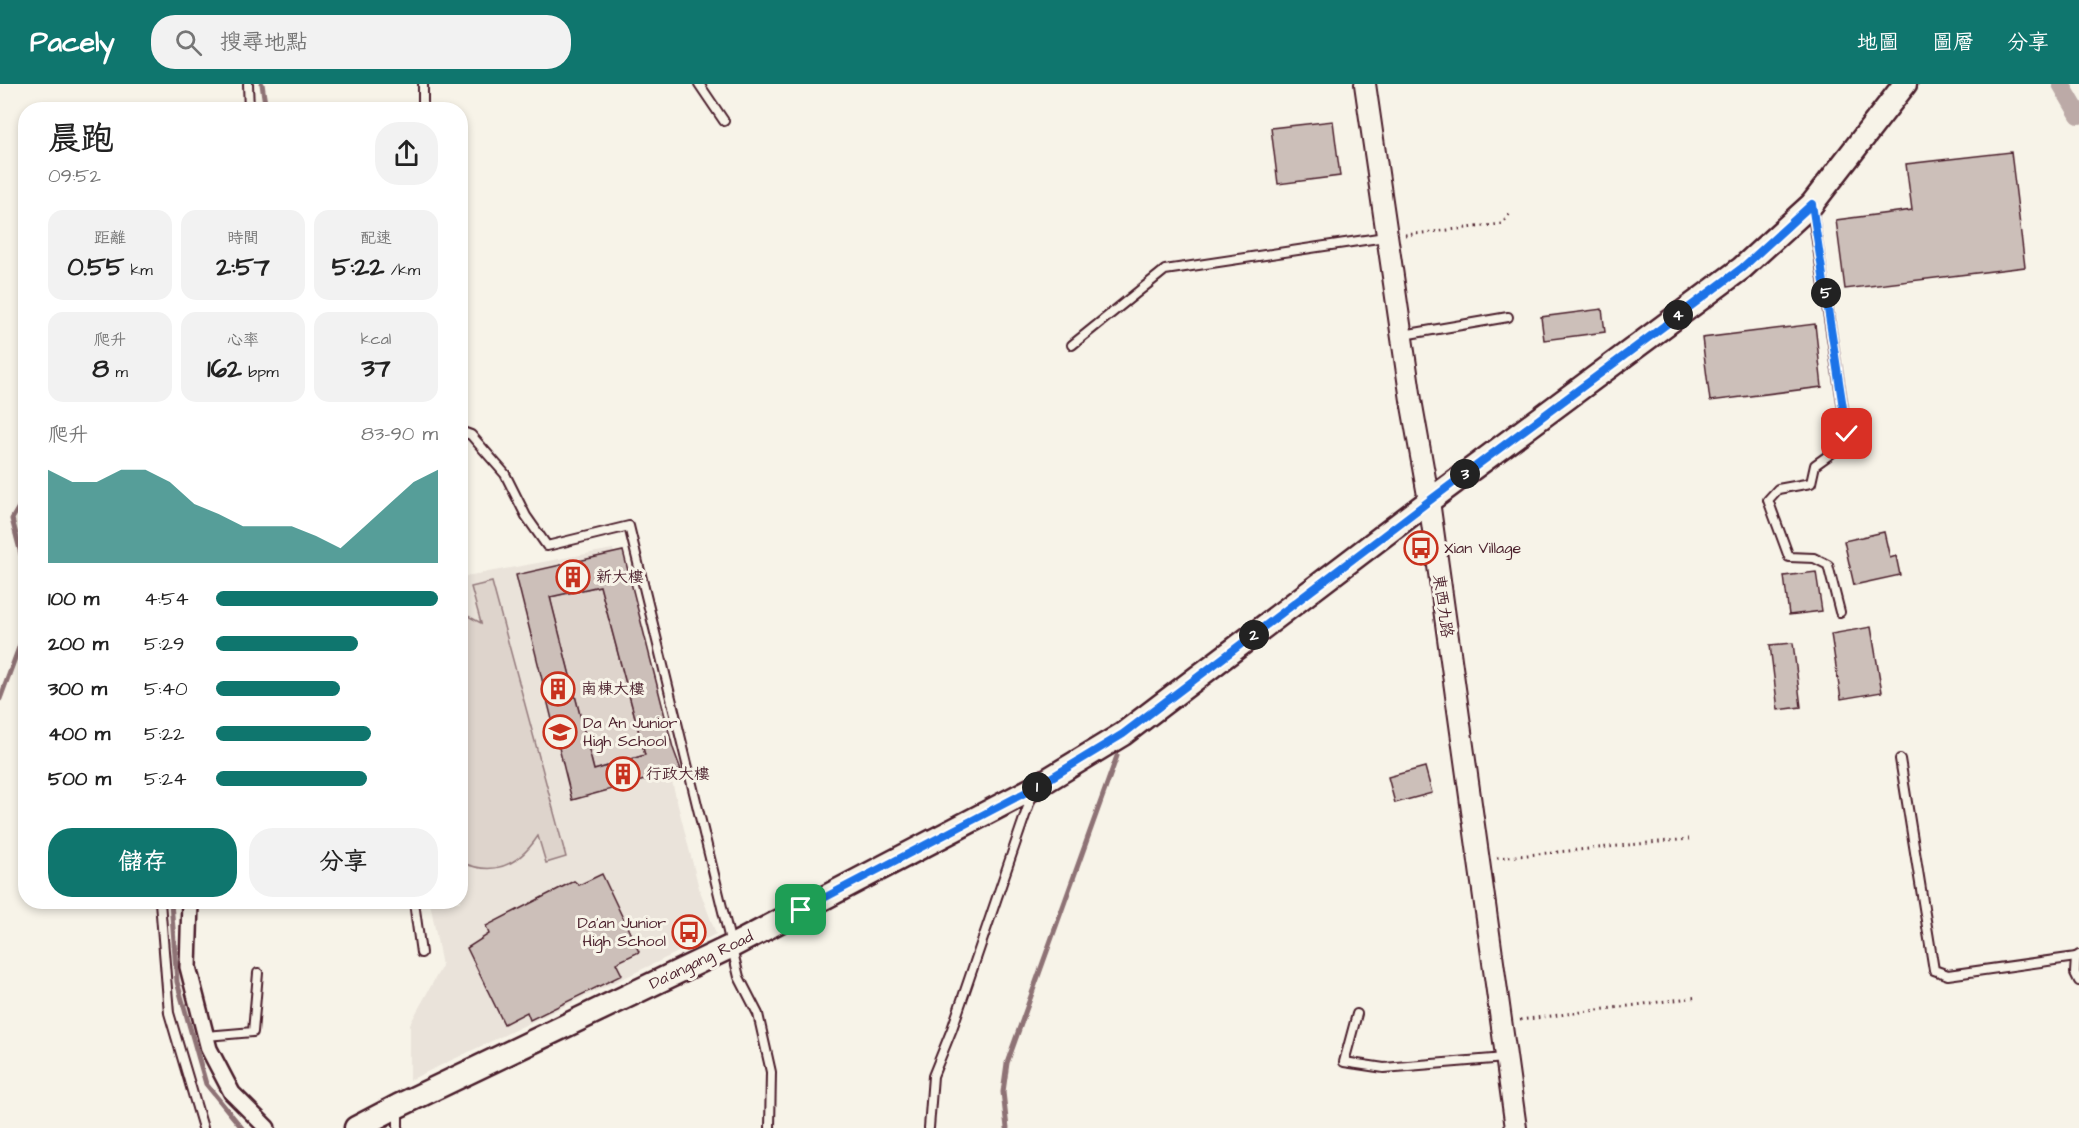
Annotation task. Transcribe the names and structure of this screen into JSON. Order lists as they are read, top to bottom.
{
  "streets": {
    "main road": ["Da’angang Road"],
    "street": ["東西九路"]
  },
  "crossings": [
    ["東西九路", "Da’angang Road"]
  ],
  "places": {
    "bus stop": ["Xian Village", "Da'an Junior High School"],
    "building": ["新大樓", "南棟大樓", "行政大樓"],
    "school or university": ["Da An Junior High School"]
  },
  "page": {
    "header": "Pacely",
    "search": "搜尋地點",
    "nav": ["地圖", "圖層", "分享"],
    "heading": ["晨跑", "09:52"],
    "stats": [
      ["距離", "0.55 km"],
      ["時間", "2:57"],
      ["配速", "5:22 /km"],
      ["爬升", "8 m"],
      ["心率", "162 bpm"],
      ["kcal", "37"]
    ],
    "pins": [
      "5",
      "4",
      "3",
      "2",
      "1"
    ],
    "chart": ["爬升", "83–90 m"],
    "list": [
      {
        "name": "100 m",
        "note": "4:54"
      },
      {
        "name": "200 m",
        "note": "5:29"
      },
      {
        "name": "300 m",
        "note": "5:40"
      },
      {
        "name": "400 m",
        "note": "5:22"
      },
      {
        "name": "500 m",
        "note": "5:24"
      }
    ],
    "buttons": ["儲存", "分享"]
  }
}
